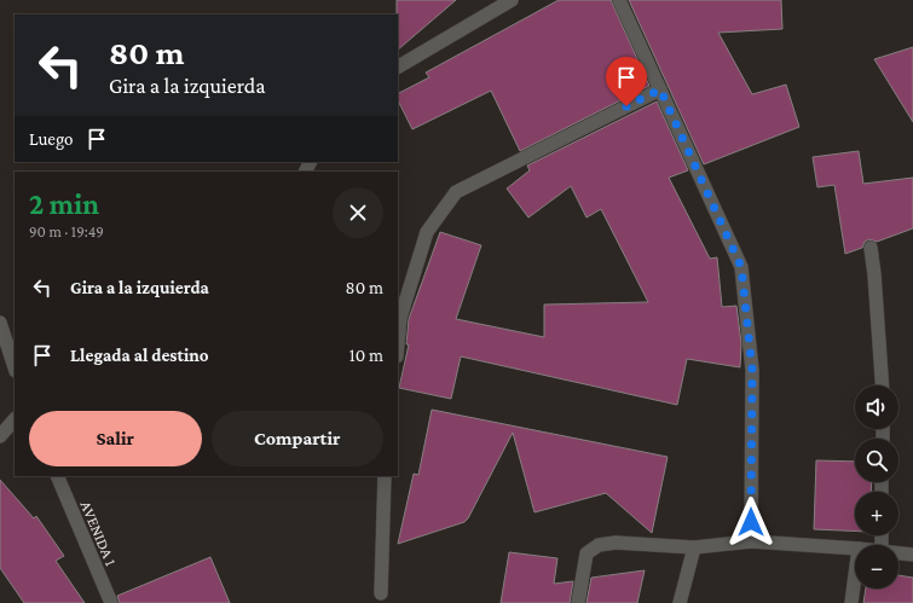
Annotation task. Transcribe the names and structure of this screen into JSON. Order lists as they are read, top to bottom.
{
  "streets": {
    "street": ["AVENIDA 1"]
  },
  "page": {
    "turn": ["80 m", "Gira a la izquierda"],
    "then": "Luego",
    "heading": ["2 min", "90 m · 19:49"],
    "list": [
      {
        "name": "Gira a la izquierda",
        "value": "80 m"
      },
      {
        "name": "Llegada al destino",
        "value": "10 m"
      }
    ],
    "map_buttons": ["+", "−"],
    "buttons": ["Salir", "Compartir"]
  }
}
